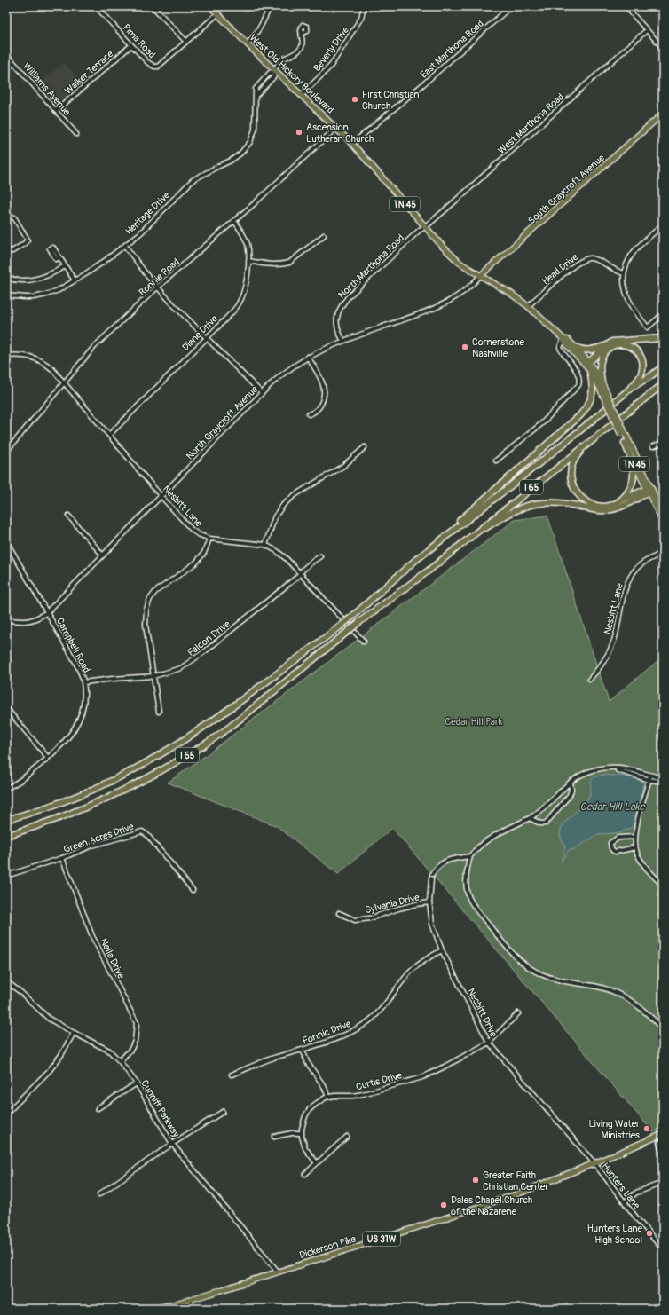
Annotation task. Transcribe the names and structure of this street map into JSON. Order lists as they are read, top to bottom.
{
  "streets": {
    "highway": ["I 65"],
    "main road": [
      "West Old Hickory Boulevard",
      "South Graycroft Avenue",
      "TN 45",
      "US 31W",
      "Dickerson Pike"
    ],
    "street": [
      "Pima Road",
      "Beverly Drive",
      "East Marthona Road",
      "Walker Terrace",
      "Williams Avenue",
      "West Marthona Road",
      "Heritage Drive",
      "North Marthona Road",
      "Head Drive",
      "Ronnie Road",
      "Diane Drive",
      "North Graycroft Avenue",
      "Nesbitt Lane",
      "Falcon Drive",
      "Campbell Road",
      "Green Acres Drive",
      "Sylvania Drive",
      "Nella Drive",
      "Nesbitt Drive",
      "Fonnic Drive",
      "Curtis Drive",
      "Cunniff Parkway",
      "Hunters Lane"
    ]
  },
  "crossings": [
    ["Pima Road", "Walker Terrace"],
    ["Beverly Drive", "West Old Hickory Boulevard"],
    ["East Marthona Road", "West Old Hickory Boulevard"],
    ["Walker Terrace", "Williams Avenue"],
    ["West Old Hickory Boulevard", "West Marthona Road"],
    ["West Old Hickory Boulevard", "South Graycroft Avenue"],
    ["West Old Hickory Boulevard", "Heritage Drive"],
    ["West Old Hickory Boulevard", "North Marthona Road"],
    ["West Old Hickory Boulevard", "Head Drive"],
    ["West Old Hickory Boulevard", "Ronnie Road"],
    ["West Old Hickory Boulevard", "North Graycroft Avenue"],
    ["West Marthona Road", "North Marthona Road"],
    ["South Graycroft Avenue", "North Graycroft Avenue"],
    ["North Marthona Road", "North Graycroft Avenue"],
    ["Ronnie Road", "Diane Drive"],
    ["Ronnie Road", "Nesbitt Lane"],
    ["Diane Drive", "Nesbitt Lane"],
    ["North Graycroft Avenue", "Nesbitt Lane"],
    ["North Graycroft Avenue", "Campbell Road"],
    ["Nesbitt Lane", "Falcon Drive"],
    ["Falcon Drive", "Campbell Road"],
    ["Green Acres Drive", "Nella Drive"],
    ["Sylvania Drive", "Nesbitt Drive"],
    ["Nella Drive", "Cunniff Parkway"],
    ["Nesbitt Drive", "Fonnic Drive"],
    ["Nesbitt Drive", "Curtis Drive"],
    ["Nesbitt Drive", "Hunters Lane"],
    ["Nesbitt Drive", "Dickerson Pike"],
    ["Cunniff Parkway", "Dickerson Pike"],
    ["Hunters Lane", "Dickerson Pike"]
  ],
  "water": ["Cedar Hill Lake"],
  "parks": ["Cedar Hill Park"],
  "places": [
    "First Christian Church",
    "Ascension Lutheran Church",
    "Cornerstone Nashville",
    "Living Water Ministries",
    "Greater Faith Christian Center",
    "Dales Chapel Church of the Nazarene",
    "Hunters Lane High School"
  ]
}
